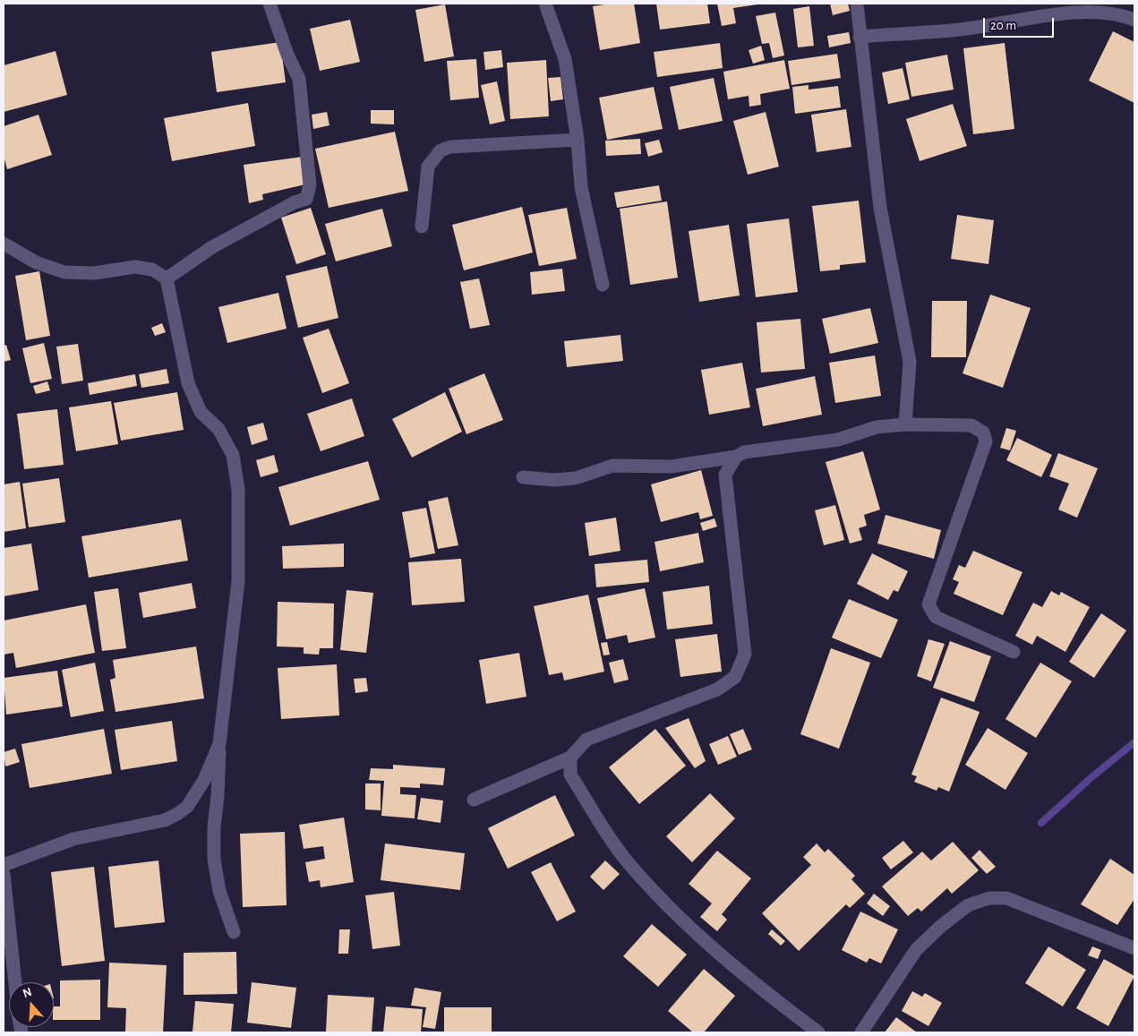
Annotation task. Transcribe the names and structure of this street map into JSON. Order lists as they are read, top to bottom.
{
  "scale_bar": "20 m",
  "north": "top"
}
